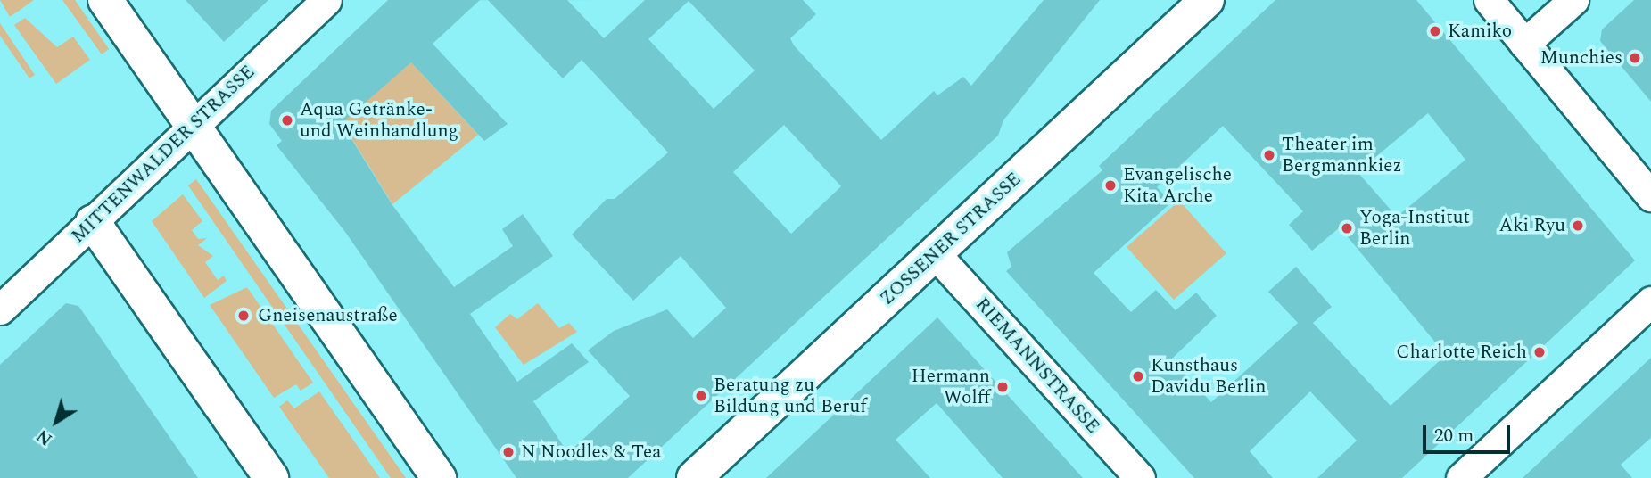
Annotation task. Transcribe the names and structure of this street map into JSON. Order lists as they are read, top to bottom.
{
  "streets": {
    "main road": ["ZOSSENER STRASSE"],
    "street": ["MITTENWALDER STRASSE", "RIEMANNSTRASSE"]
  },
  "crossings": [
    ["ZOSSENER STRASSE", "RIEMANNSTRASSE"]
  ],
  "places": [
    "Kamiko",
    "Munchies",
    "Aqua Getränke- und Weinhandlung",
    "Theater im Bergmannkiez",
    "Evangelische Kita Arche",
    "Aki Ryu",
    "Yoga-Institut Berlin",
    "Gneisenaustraße",
    "Charlotte Reich",
    "Kunsthaus Davidu Berlin",
    "Hermann Wolff",
    "Beratung zu Bildung und Beruf",
    "N Noodles & Tea"
  ],
  "scale_bar": "20 m",
  "north": "bottom left"
}
